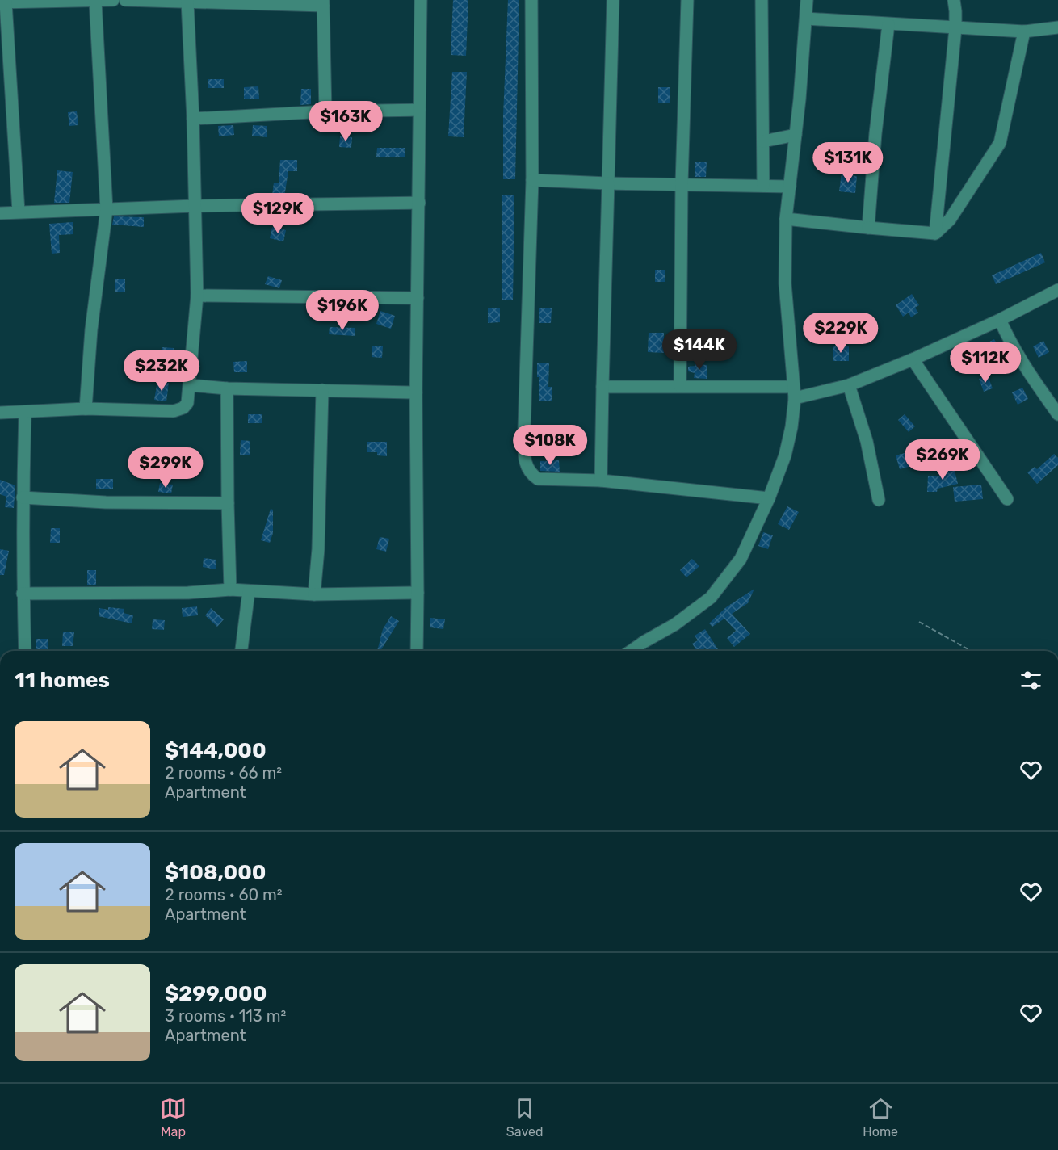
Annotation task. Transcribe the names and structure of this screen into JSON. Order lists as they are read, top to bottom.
{
  "page": {
    "price": [
      "$163K",
      "$131K",
      "$129K",
      "$196K",
      "$229K",
      "$144K",
      "$112K",
      "$232K",
      "$108K",
      "$269K",
      "$299K"
    ],
    "heading": "11 homes",
    "list": [
      {
        "name": "$144,000",
        "note": "2 rooms · 66 m² · Apartment"
      },
      {
        "name": "$108,000",
        "note": "2 rooms · 60 m² · Apartment"
      },
      {
        "name": "$299,000",
        "note": "3 rooms · 113 m² · Apartment"
      }
    ],
    "tabs": ["Map", "Saved", "Home"]
  }
}
